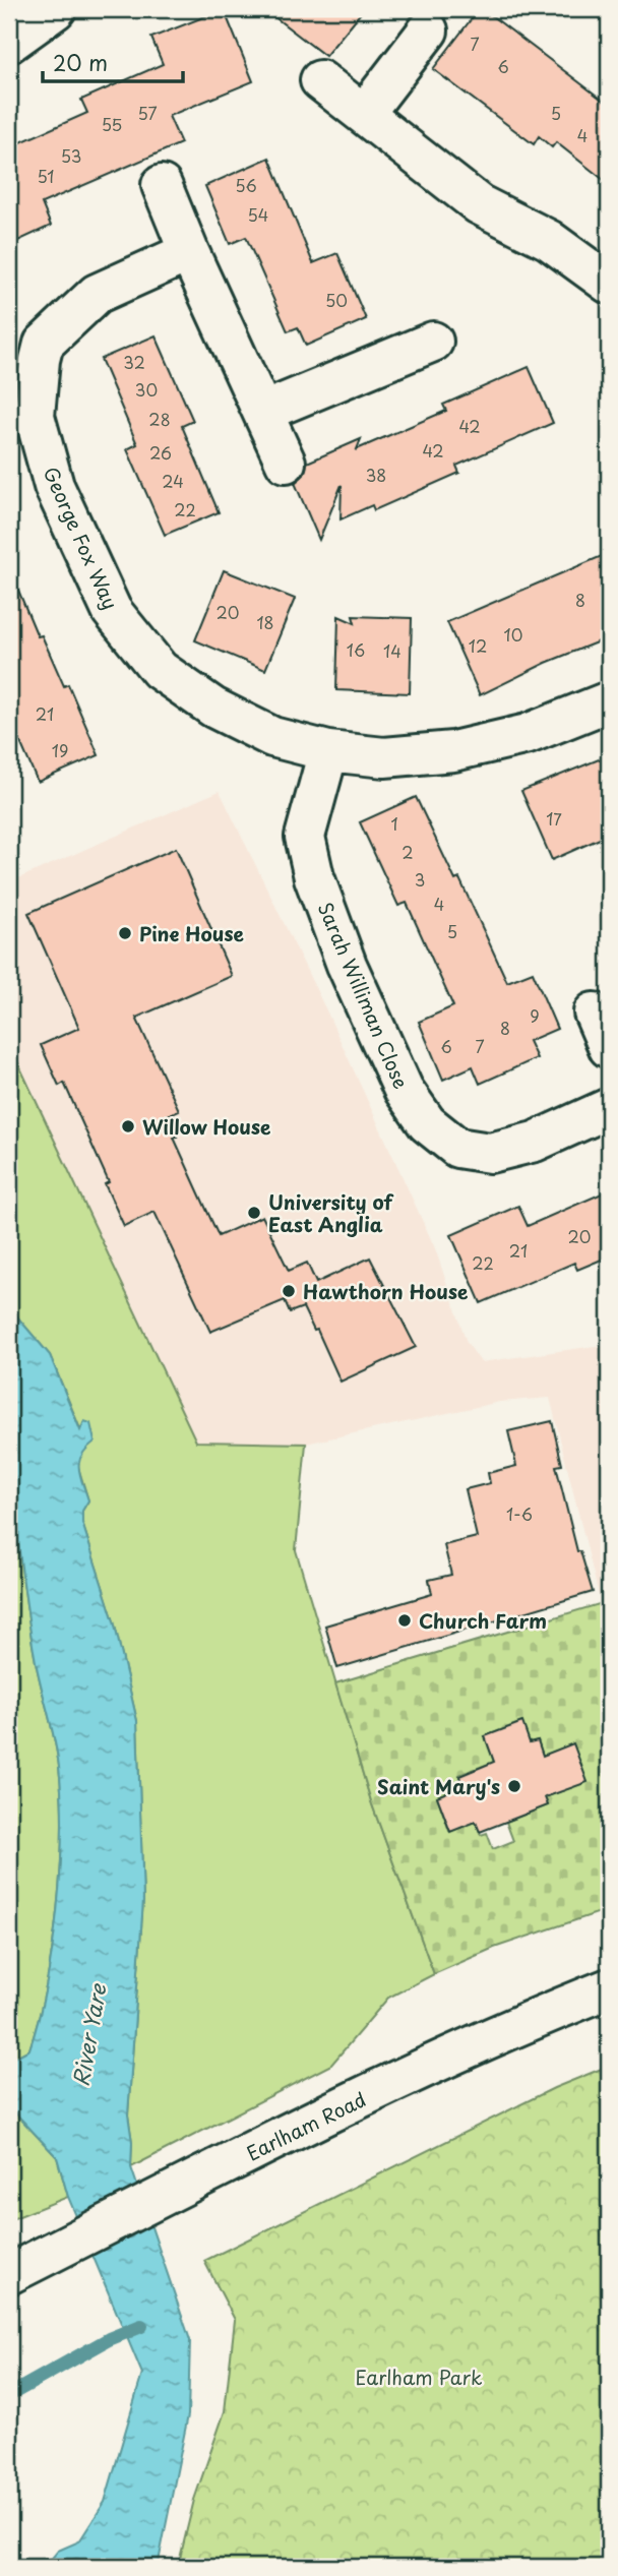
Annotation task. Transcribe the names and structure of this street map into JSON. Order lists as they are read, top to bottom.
{
  "streets": {
    "street": ["George Fox Way", "Sarah Williman Close", "Earlham Road"]
  },
  "crossings": [
    ["George Fox Way", "Sarah Williman Close"]
  ],
  "water": ["River Yare"],
  "parks": ["Earlham Park"],
  "places": [
    "Pine House",
    "Willow House",
    "University of East Anglia",
    "Hawthorn House",
    "Church Farm",
    "Saint Mary's"
  ],
  "house_numbers": [
    "7",
    "6",
    "57",
    "5",
    "55",
    "4",
    "53",
    "51",
    "56",
    "54",
    "50",
    "32",
    "30",
    "28",
    "42",
    "42",
    "26",
    "38",
    "24",
    "22",
    "8",
    "20",
    "18",
    "10",
    "12",
    "16",
    "14",
    "21",
    "19",
    "17",
    "1",
    "2",
    "3",
    "4",
    "5",
    "9",
    "8",
    "6",
    "7",
    "20",
    "21",
    "22",
    "1-6"
  ],
  "scale_bar": "20 m"
}
